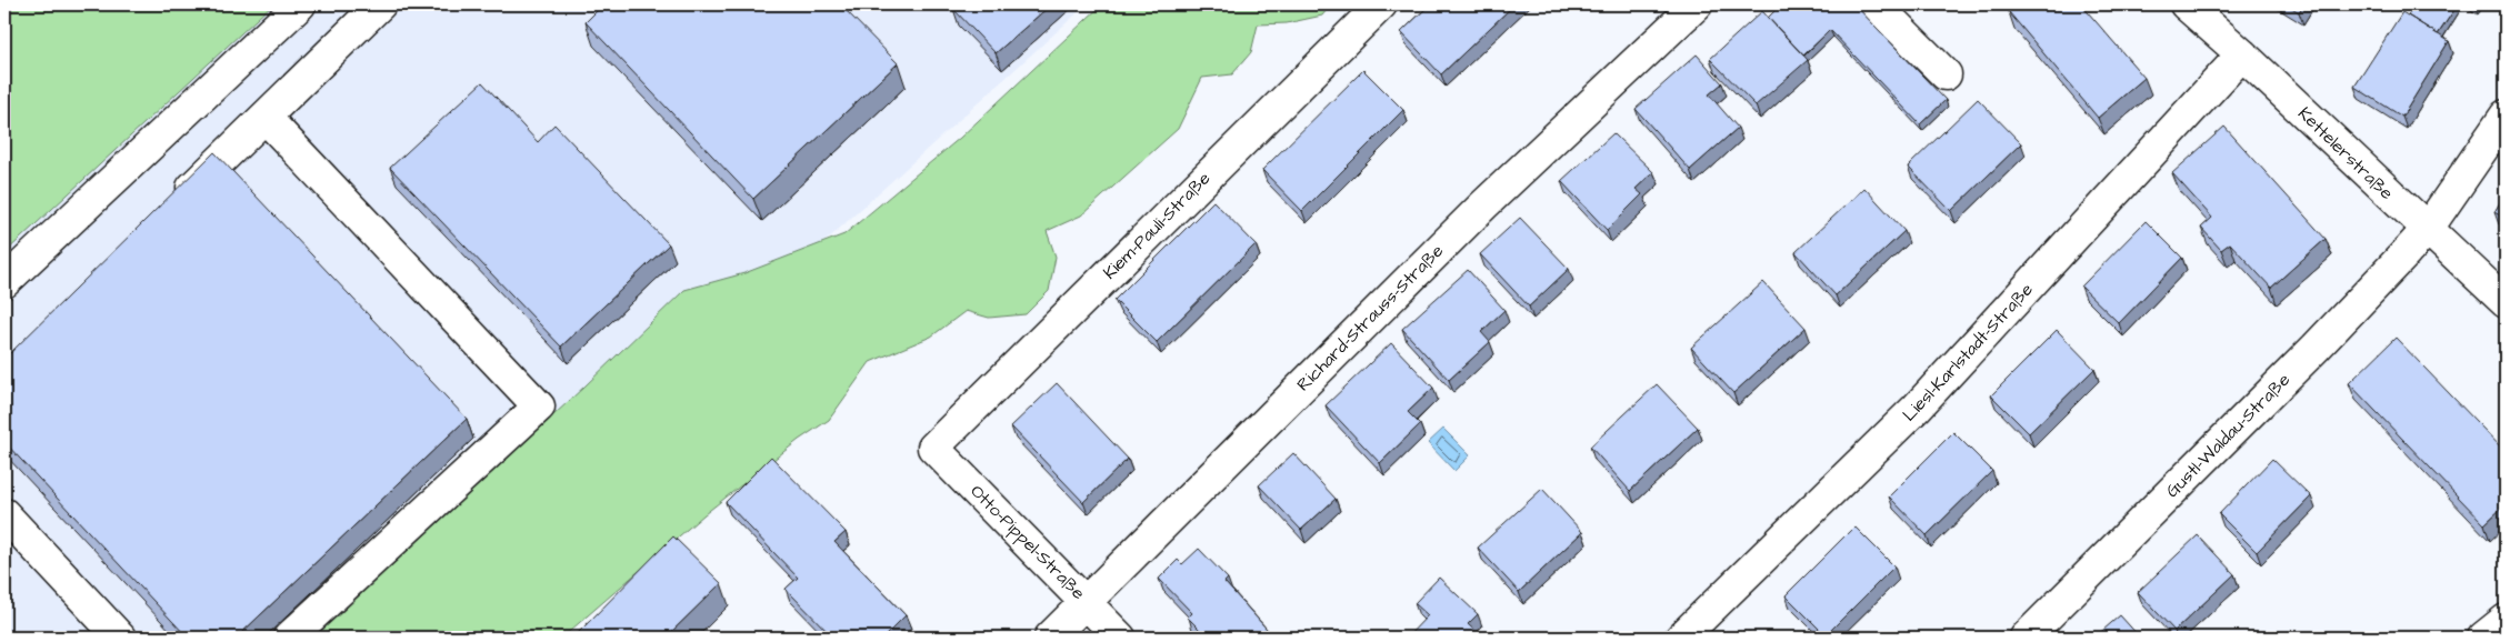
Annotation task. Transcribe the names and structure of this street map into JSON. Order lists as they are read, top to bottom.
{
  "streets": {
    "street": [
      "Kettelerstraße",
      "Kiem-Pauli-Straße",
      "Richard-Strauss-Straße",
      "Liesl-Karlstadt-Straße",
      "Gustl-Waldau-Straße",
      "Otto-Pippel-Straße"
    ]
  },
  "crossings": [
    ["Kettelerstraße", "Liesl-Karlstadt-Straße"],
    ["Kettelerstraße", "Gustl-Waldau-Straße"],
    ["Kiem-Pauli-Straße", "Otto-Pippel-Straße"],
    ["Richard-Strauss-Straße", "Otto-Pippel-Straße"]
  ]
}
